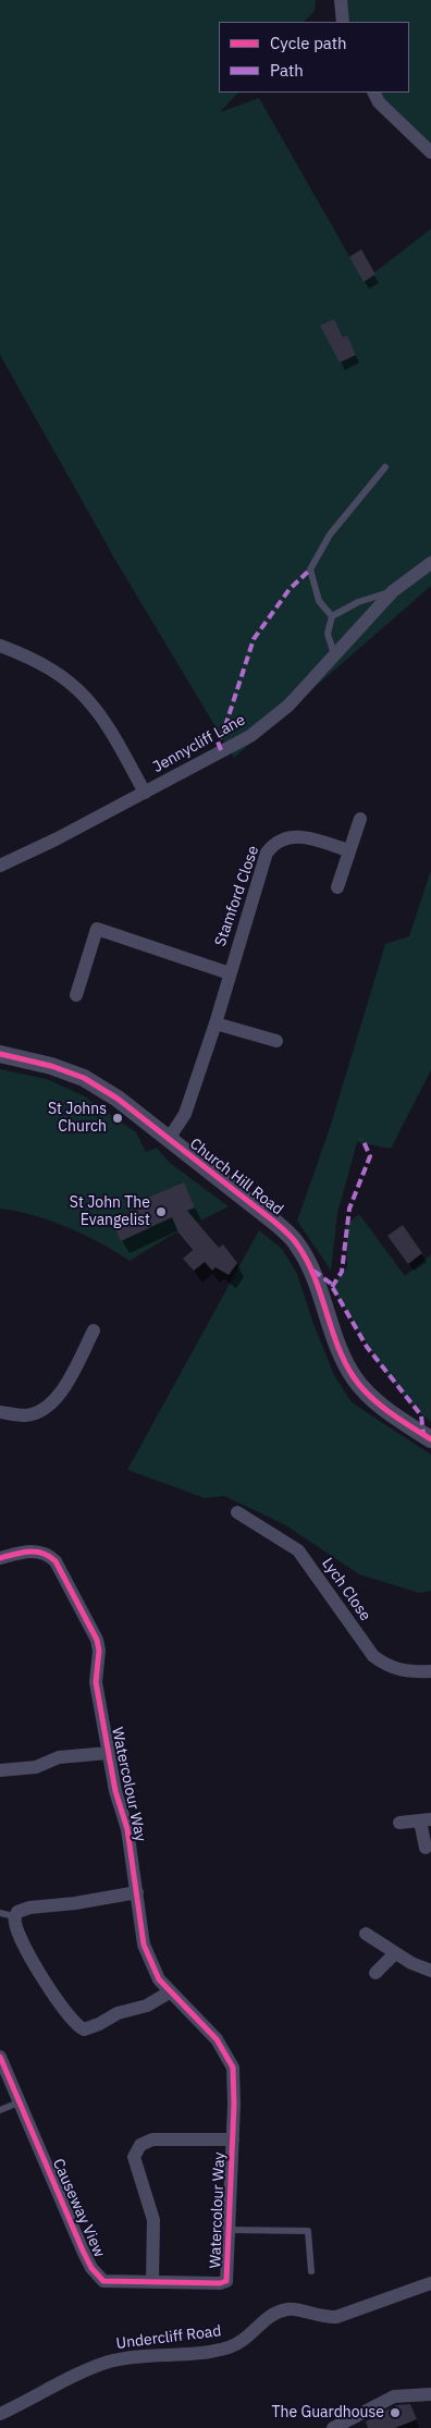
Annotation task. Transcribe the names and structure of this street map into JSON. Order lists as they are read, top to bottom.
{
  "streets": {
    "street": [
      "Jennycliff Lane",
      "Stamford Close",
      "Church Hill Road",
      "Lych Close",
      "Watercolour Way",
      "Causeway View",
      "Undercliff Road"
    ]
  },
  "crossings": [
    ["Stamford Close", "Church Hill Road"],
    ["Watercolour Way", "Causeway View"]
  ],
  "places": ["St Johns Church", "St John The Evangelist", "The Guardhouse"],
  "legend": ["Cycle path", "Path"]
}
